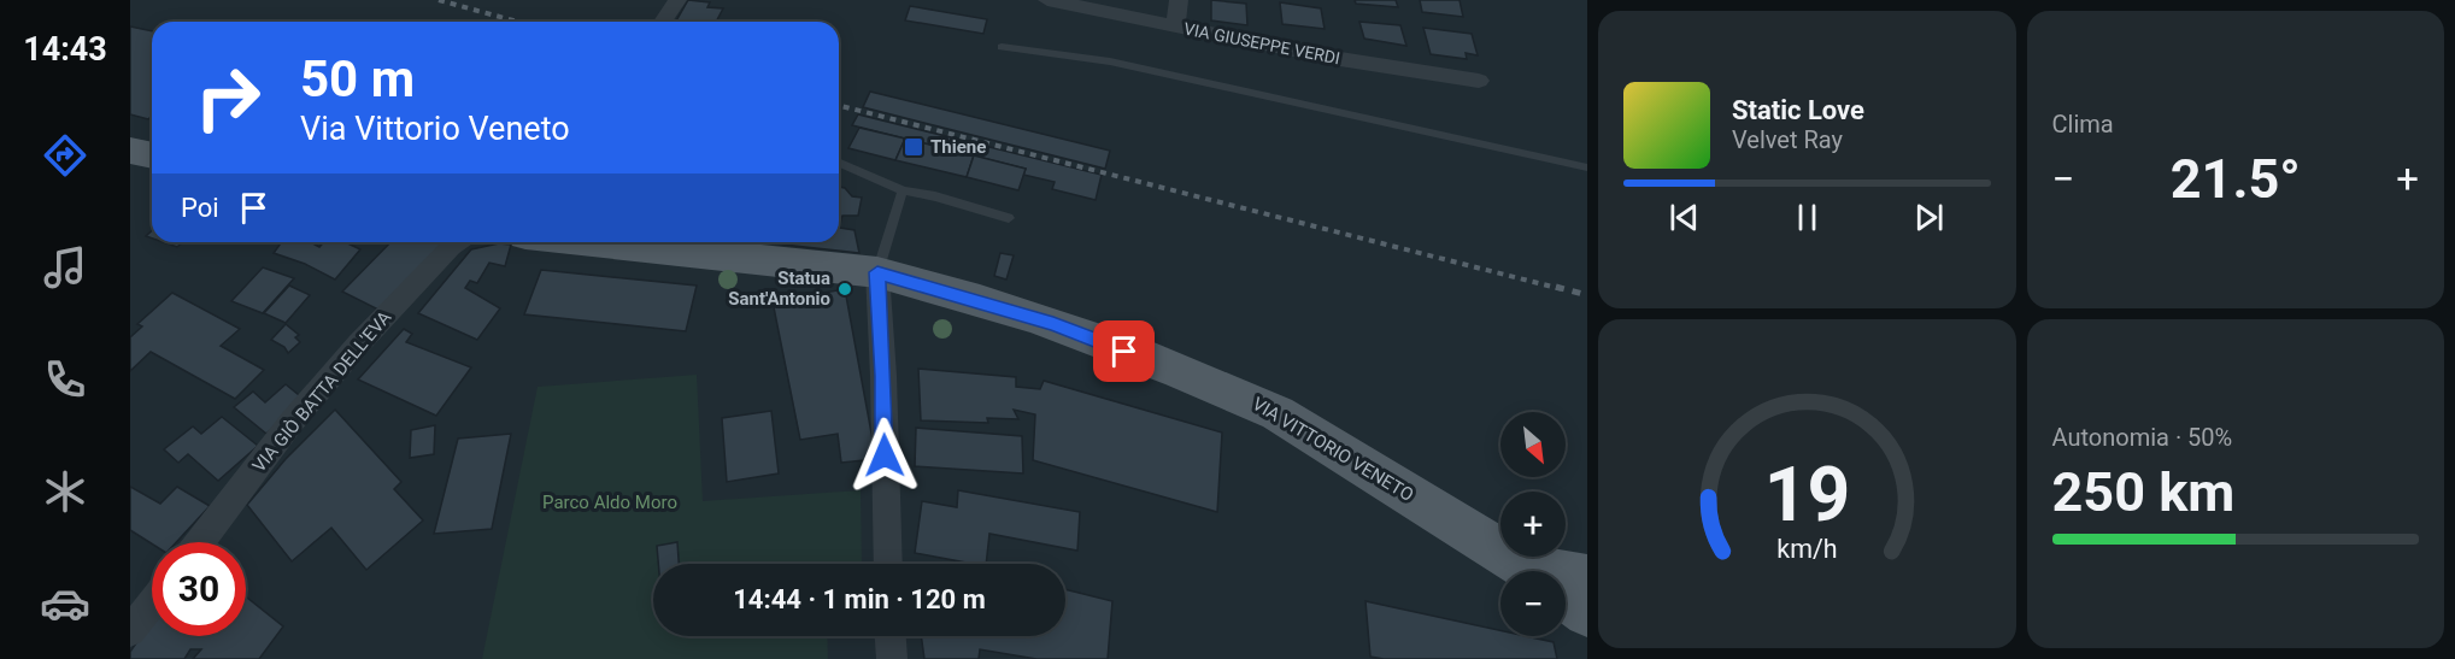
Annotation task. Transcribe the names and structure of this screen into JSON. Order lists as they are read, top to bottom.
{
  "streets": {
    "main road": ["VIA VITTORIO VENETO"],
    "street": ["VIA GIUSEPPE VERDI", "VIA GIÒ BATTA DELL'EVA"]
  },
  "parks": ["Parco Aldo Moro"],
  "places": {
    "transit": ["Thiene"],
    "other": ["Statua Sant'Antonio"]
  },
  "north": "bottom right",
  "page": {
    "tabs": "14:43",
    "tile": [
      "Clima",
      ["Autonomia · 50%", "250 km"]
    ],
    "turn": ["50 m", "Via Vittorio Veneto"],
    "song": ["Static Love", "Velvet Ray"],
    "heat": ["−", "21.5°", "+"],
    "then": "Poi",
    "map_buttons": ["+", "−"],
    "limit": "30",
    "trip": "14:44 · 1 min · 120 m",
    "gauge": ["19", "km/h"]
  }
}
